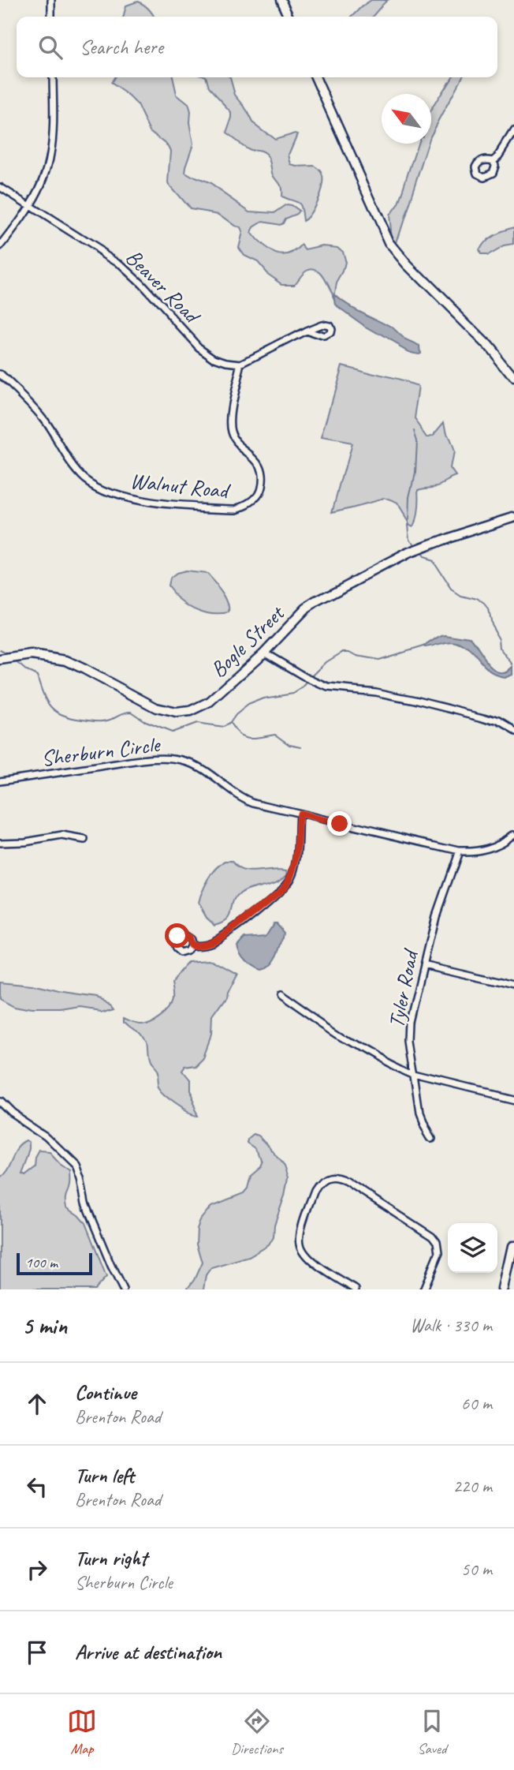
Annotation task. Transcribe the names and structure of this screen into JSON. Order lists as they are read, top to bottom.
{
  "streets": {
    "street": [
      "Beaver Road",
      "Walnut Road",
      "Bogle Street",
      "Sherburn Circle",
      "Tyler Road"
    ]
  },
  "crossings": [
    ["Beaver Road", "Walnut Road"],
    ["Sherburn Circle", "Tyler Road"]
  ],
  "scale_bar": "100 m",
  "north": "top left",
  "page": {
    "search": "Search here",
    "scale": "100 m",
    "heading": ["5 min", "Walk · 330 m"],
    "list": [
      ["Continue", "Brenton Road", "60 m"],
      ["Turn left", "Brenton Road", "220 m"],
      ["Turn right", "Sherburn Circle", "50 m"],
      "Arrive at destination"
    ],
    "nav": ["Map", "Directions", "Saved"]
  }
}
